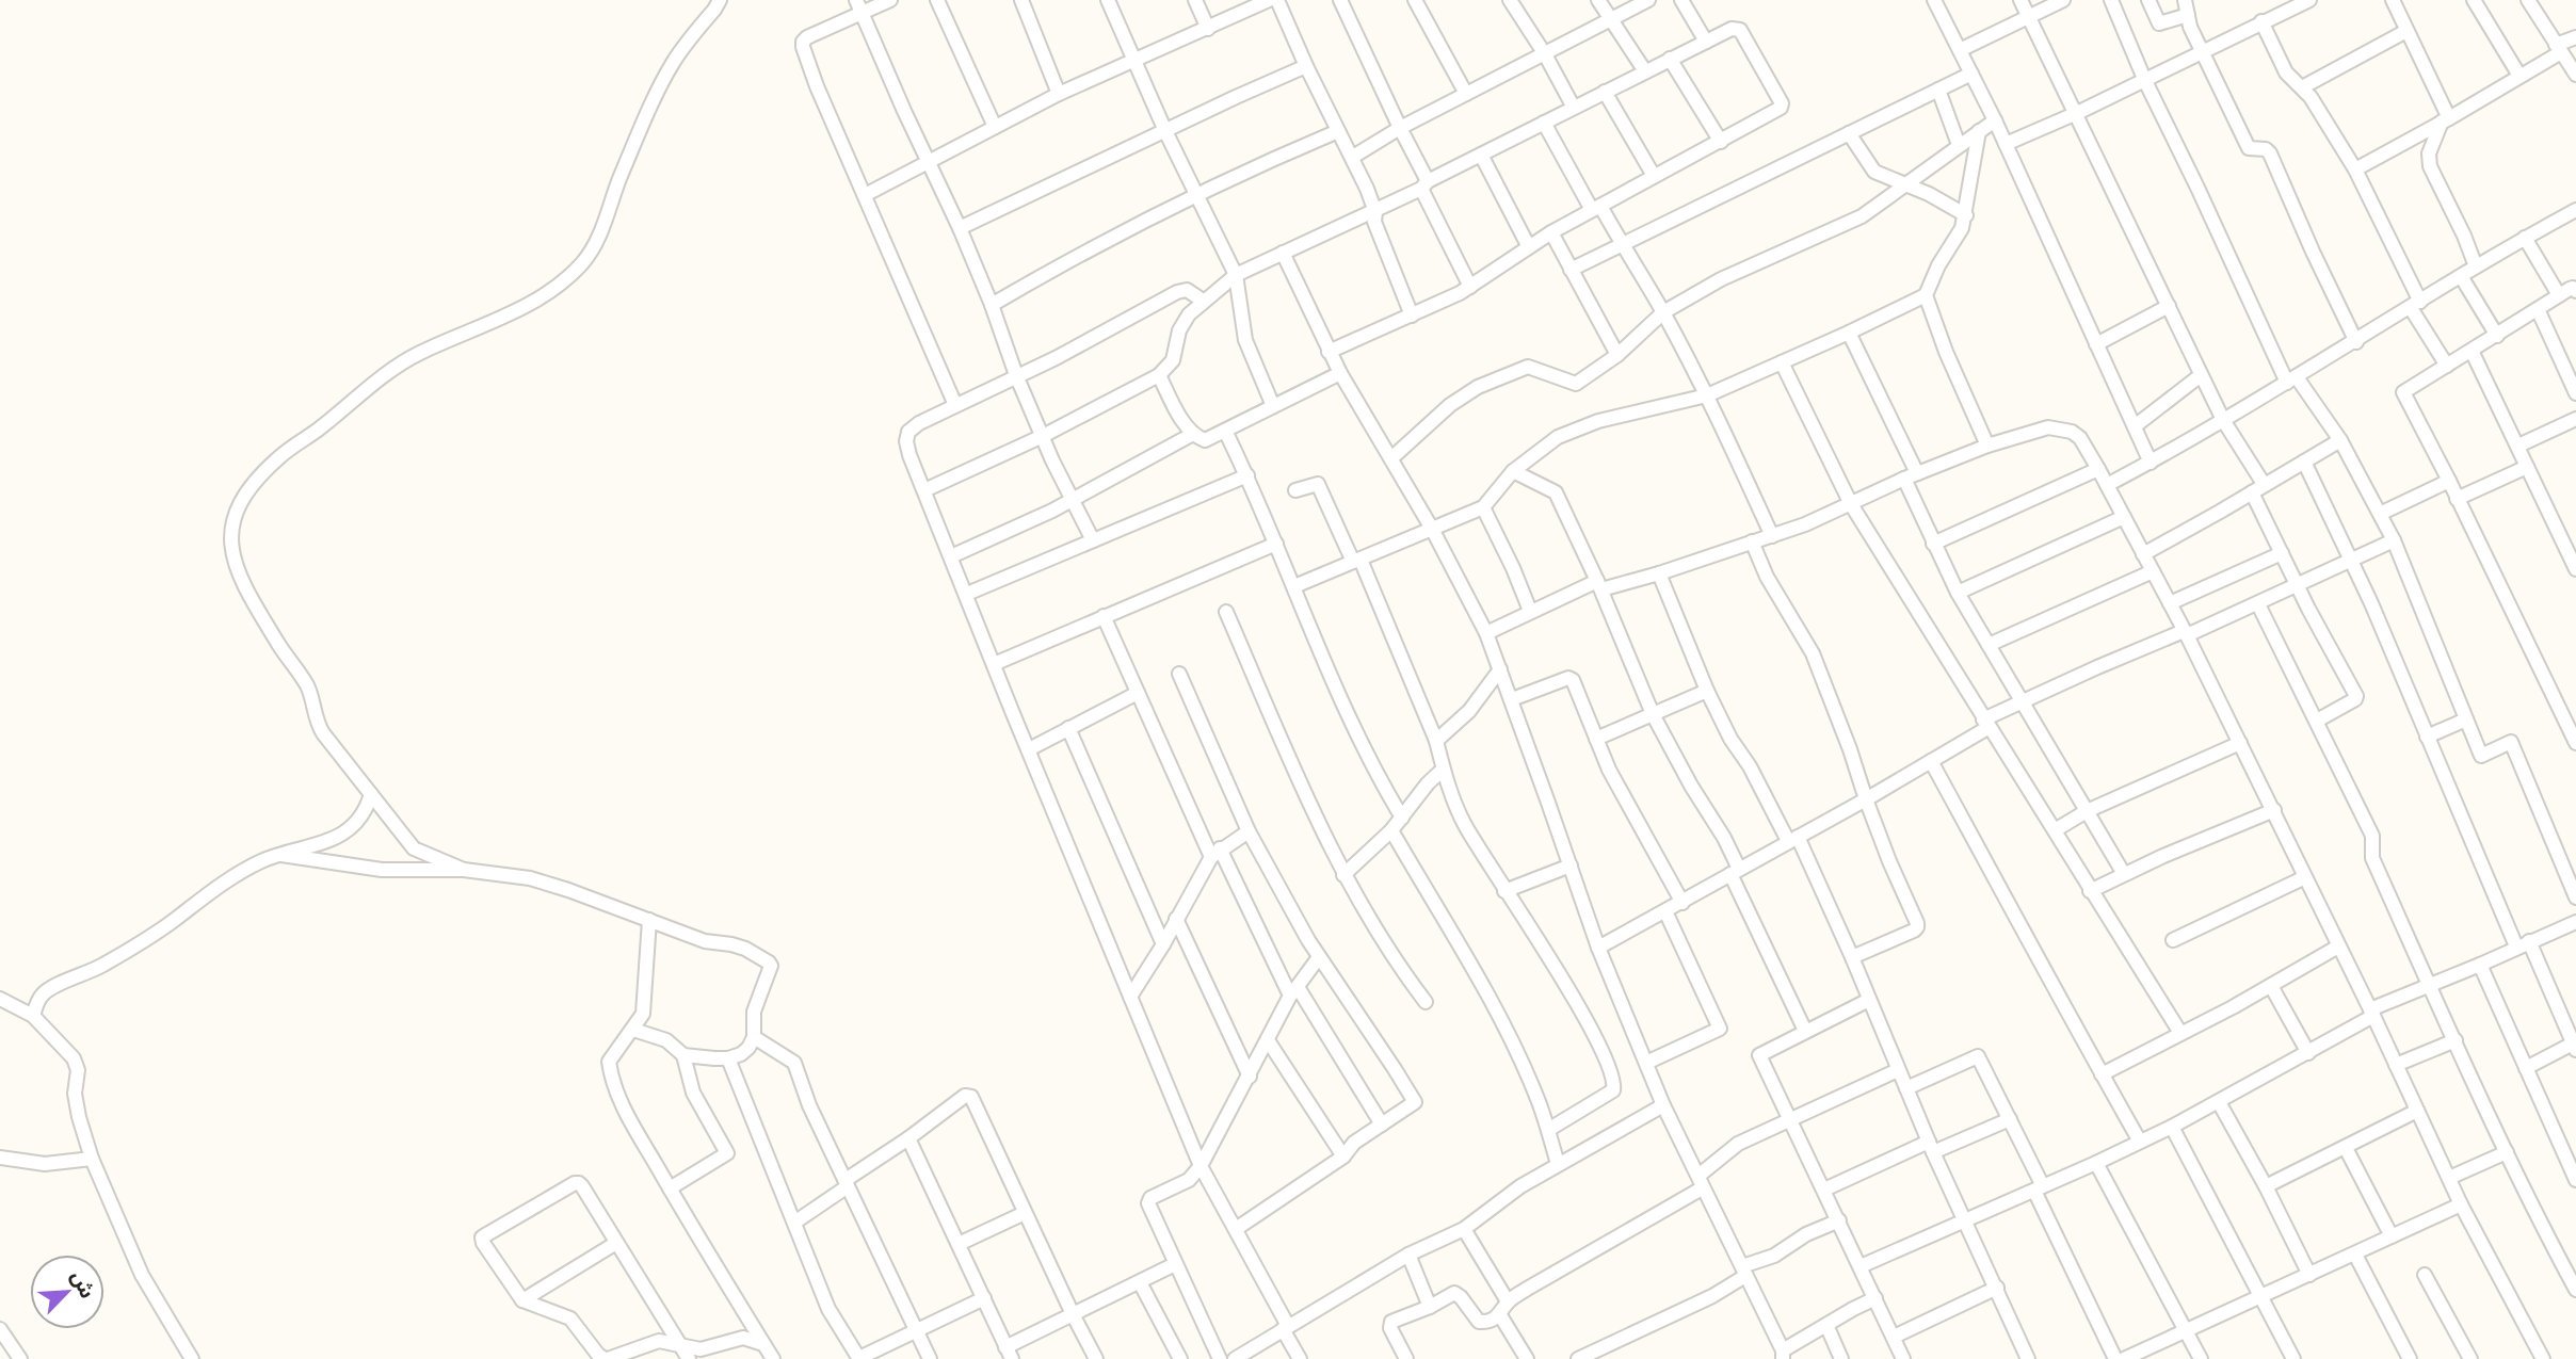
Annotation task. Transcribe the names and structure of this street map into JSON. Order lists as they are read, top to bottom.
{
  "north": "top right"
}
